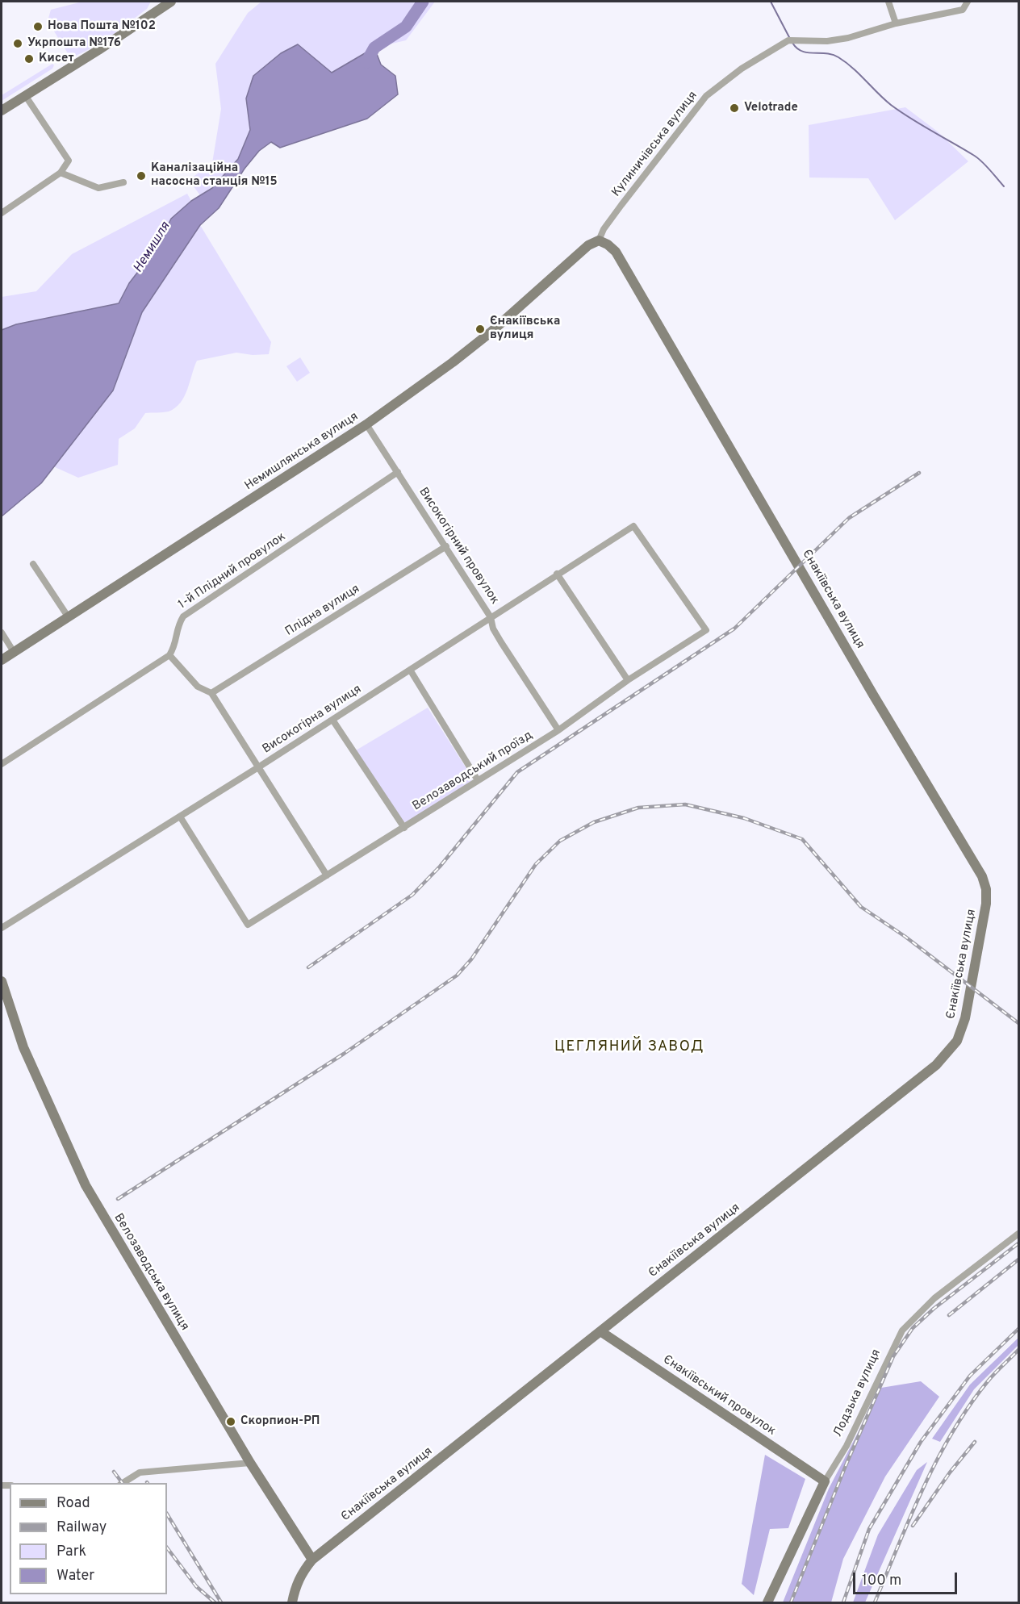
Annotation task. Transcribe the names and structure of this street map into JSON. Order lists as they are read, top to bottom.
{
  "streets": {
    "street": [
      "Кулиничівська вулиця",
      "Немишлянська вулиця",
      "Високогірний провулок",
      "1-й Плідний провулок",
      "Єнакіївська вулиця",
      "Плідна вулиця",
      "Високогірна вулиця",
      "Велозаводський проїзд",
      "Велозаводська вулиця",
      "Лодзька вулиця",
      "Єнакіївський провулок"
    ]
  },
  "crossings": [
    ["Кулиничівська вулиця", "Немишлянська вулиця"],
    ["Кулиничівська вулиця", "Єнакіївська вулиця"],
    ["Немишлянська вулиця", "Високогірний провулок"],
    ["Немишлянська вулиця", "Єнакіївська вулиця"],
    ["Високогірний провулок", "1-й Плідний провулок"],
    ["Високогірний провулок", "Плідна вулиця"],
    ["Високогірний провулок", "Високогірна вулиця"],
    ["Високогірний провулок", "Велозаводський проїзд"],
    ["Єнакіївська вулиця", "Велозаводська вулиця"],
    ["Єнакіївська вулиця", "Єнакіївський провулок"],
    ["Високогірна вулиця", "Велозаводський проїзд"],
    ["Лодзька вулиця", "Єнакіївський провулок"]
  ],
  "districts": ["ЦЕГЛЯНИЙ ЗАВОД"],
  "water": ["Немишля"],
  "places": [
    "Нова Пошта №102",
    "Укрпошта №176",
    "Кисет",
    "Velotrade",
    "Каналізаційна насосна станція №15",
    "Єнакіївська вулиця",
    "Скорпион-РП"
  ],
  "legend": [
    "Road",
    "Railway",
    "Park",
    "Water"
  ],
  "scale_bar": "100 m"
}
